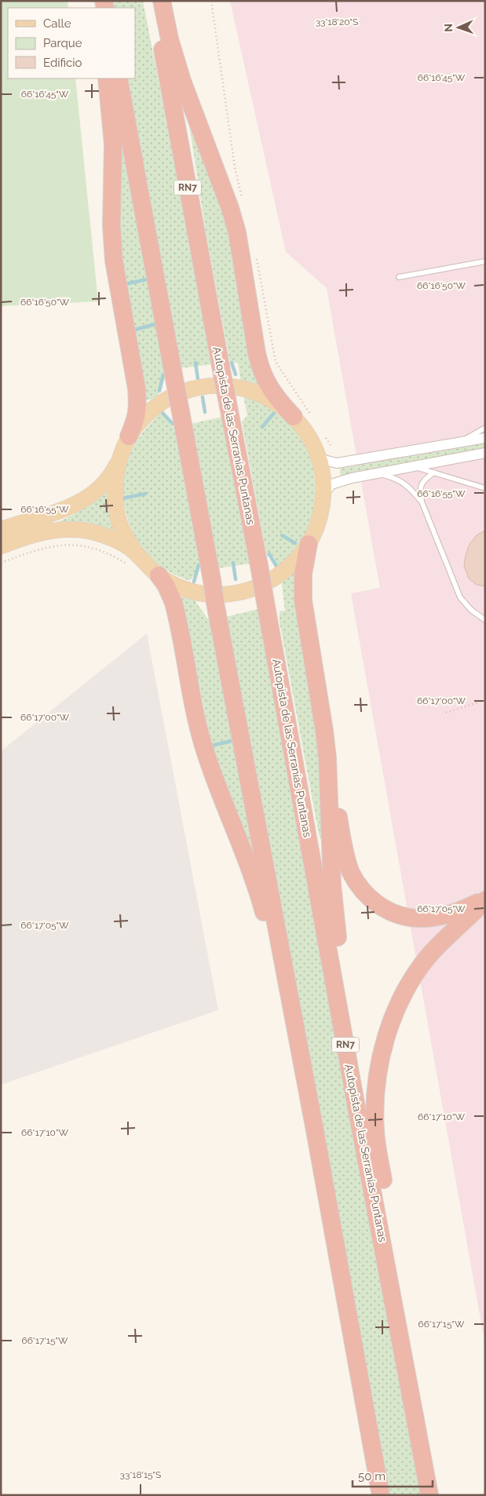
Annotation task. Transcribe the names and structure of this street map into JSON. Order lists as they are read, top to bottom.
{
  "streets": {
    "highway": ["RN7", "Autopista de las Serranías Puntanas"]
  },
  "legend": ["Calle", "Parque", "Edificio"],
  "scale_bar": "50 m",
  "north": "left",
  "coordinates": [
    "33°18'20\"S",
    "66°16'45\"W",
    "66°16'50\"W",
    "66°16'55\"W",
    "66°17'00\"W",
    "66°17'05\"W",
    "66°17'10\"W",
    "66°17'15\"W",
    "33°18'15\"S"
  ]
}
